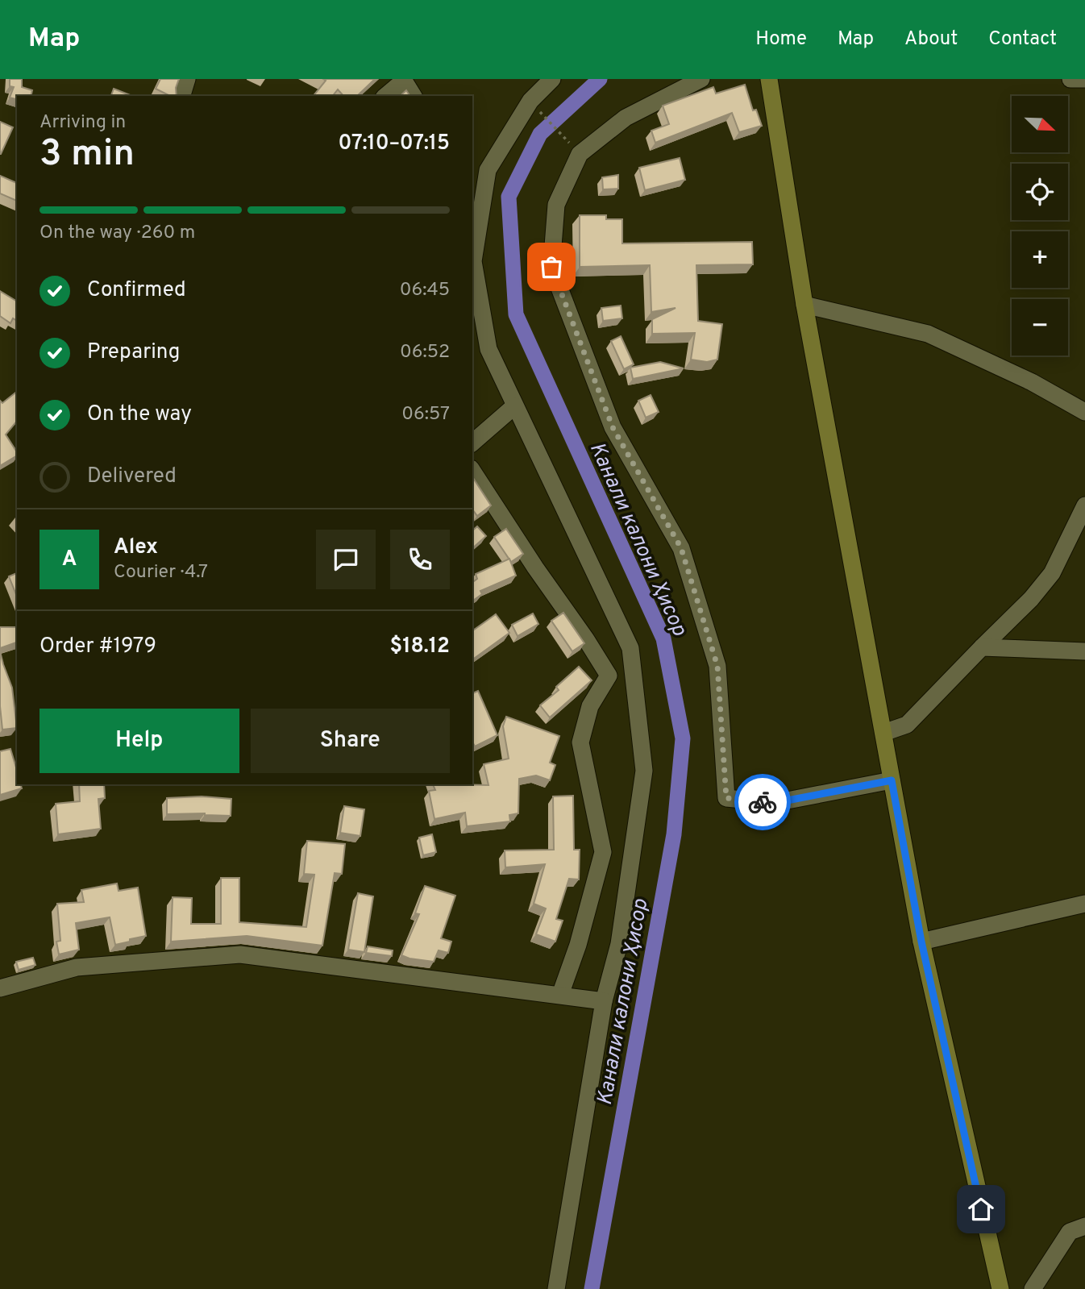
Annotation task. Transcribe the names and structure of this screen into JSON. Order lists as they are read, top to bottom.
{
  "water": ["Канали калони Ҳисор"],
  "north": "bottom right",
  "page": {
    "header": "Map",
    "nav": [
      "Home",
      "Map",
      "About",
      "Contact"
    ],
    "map_buttons": ["+", "−"],
    "heading": ["3 min", "Arriving in", "07:10–07:15"],
    "panel": [
      "Alex",
      "Courier · 4.7",
      "Order #1979",
      "$18.12"
    ],
    "bar": "On the way · 260 m",
    "list": [
      ["Confirmed", "06:45"],
      ["Preparing", "06:52"],
      ["On the way", "06:57"],
      "Delivered"
    ],
    "round": "A",
    "buttons": ["Help", "Share"]
  }
}
